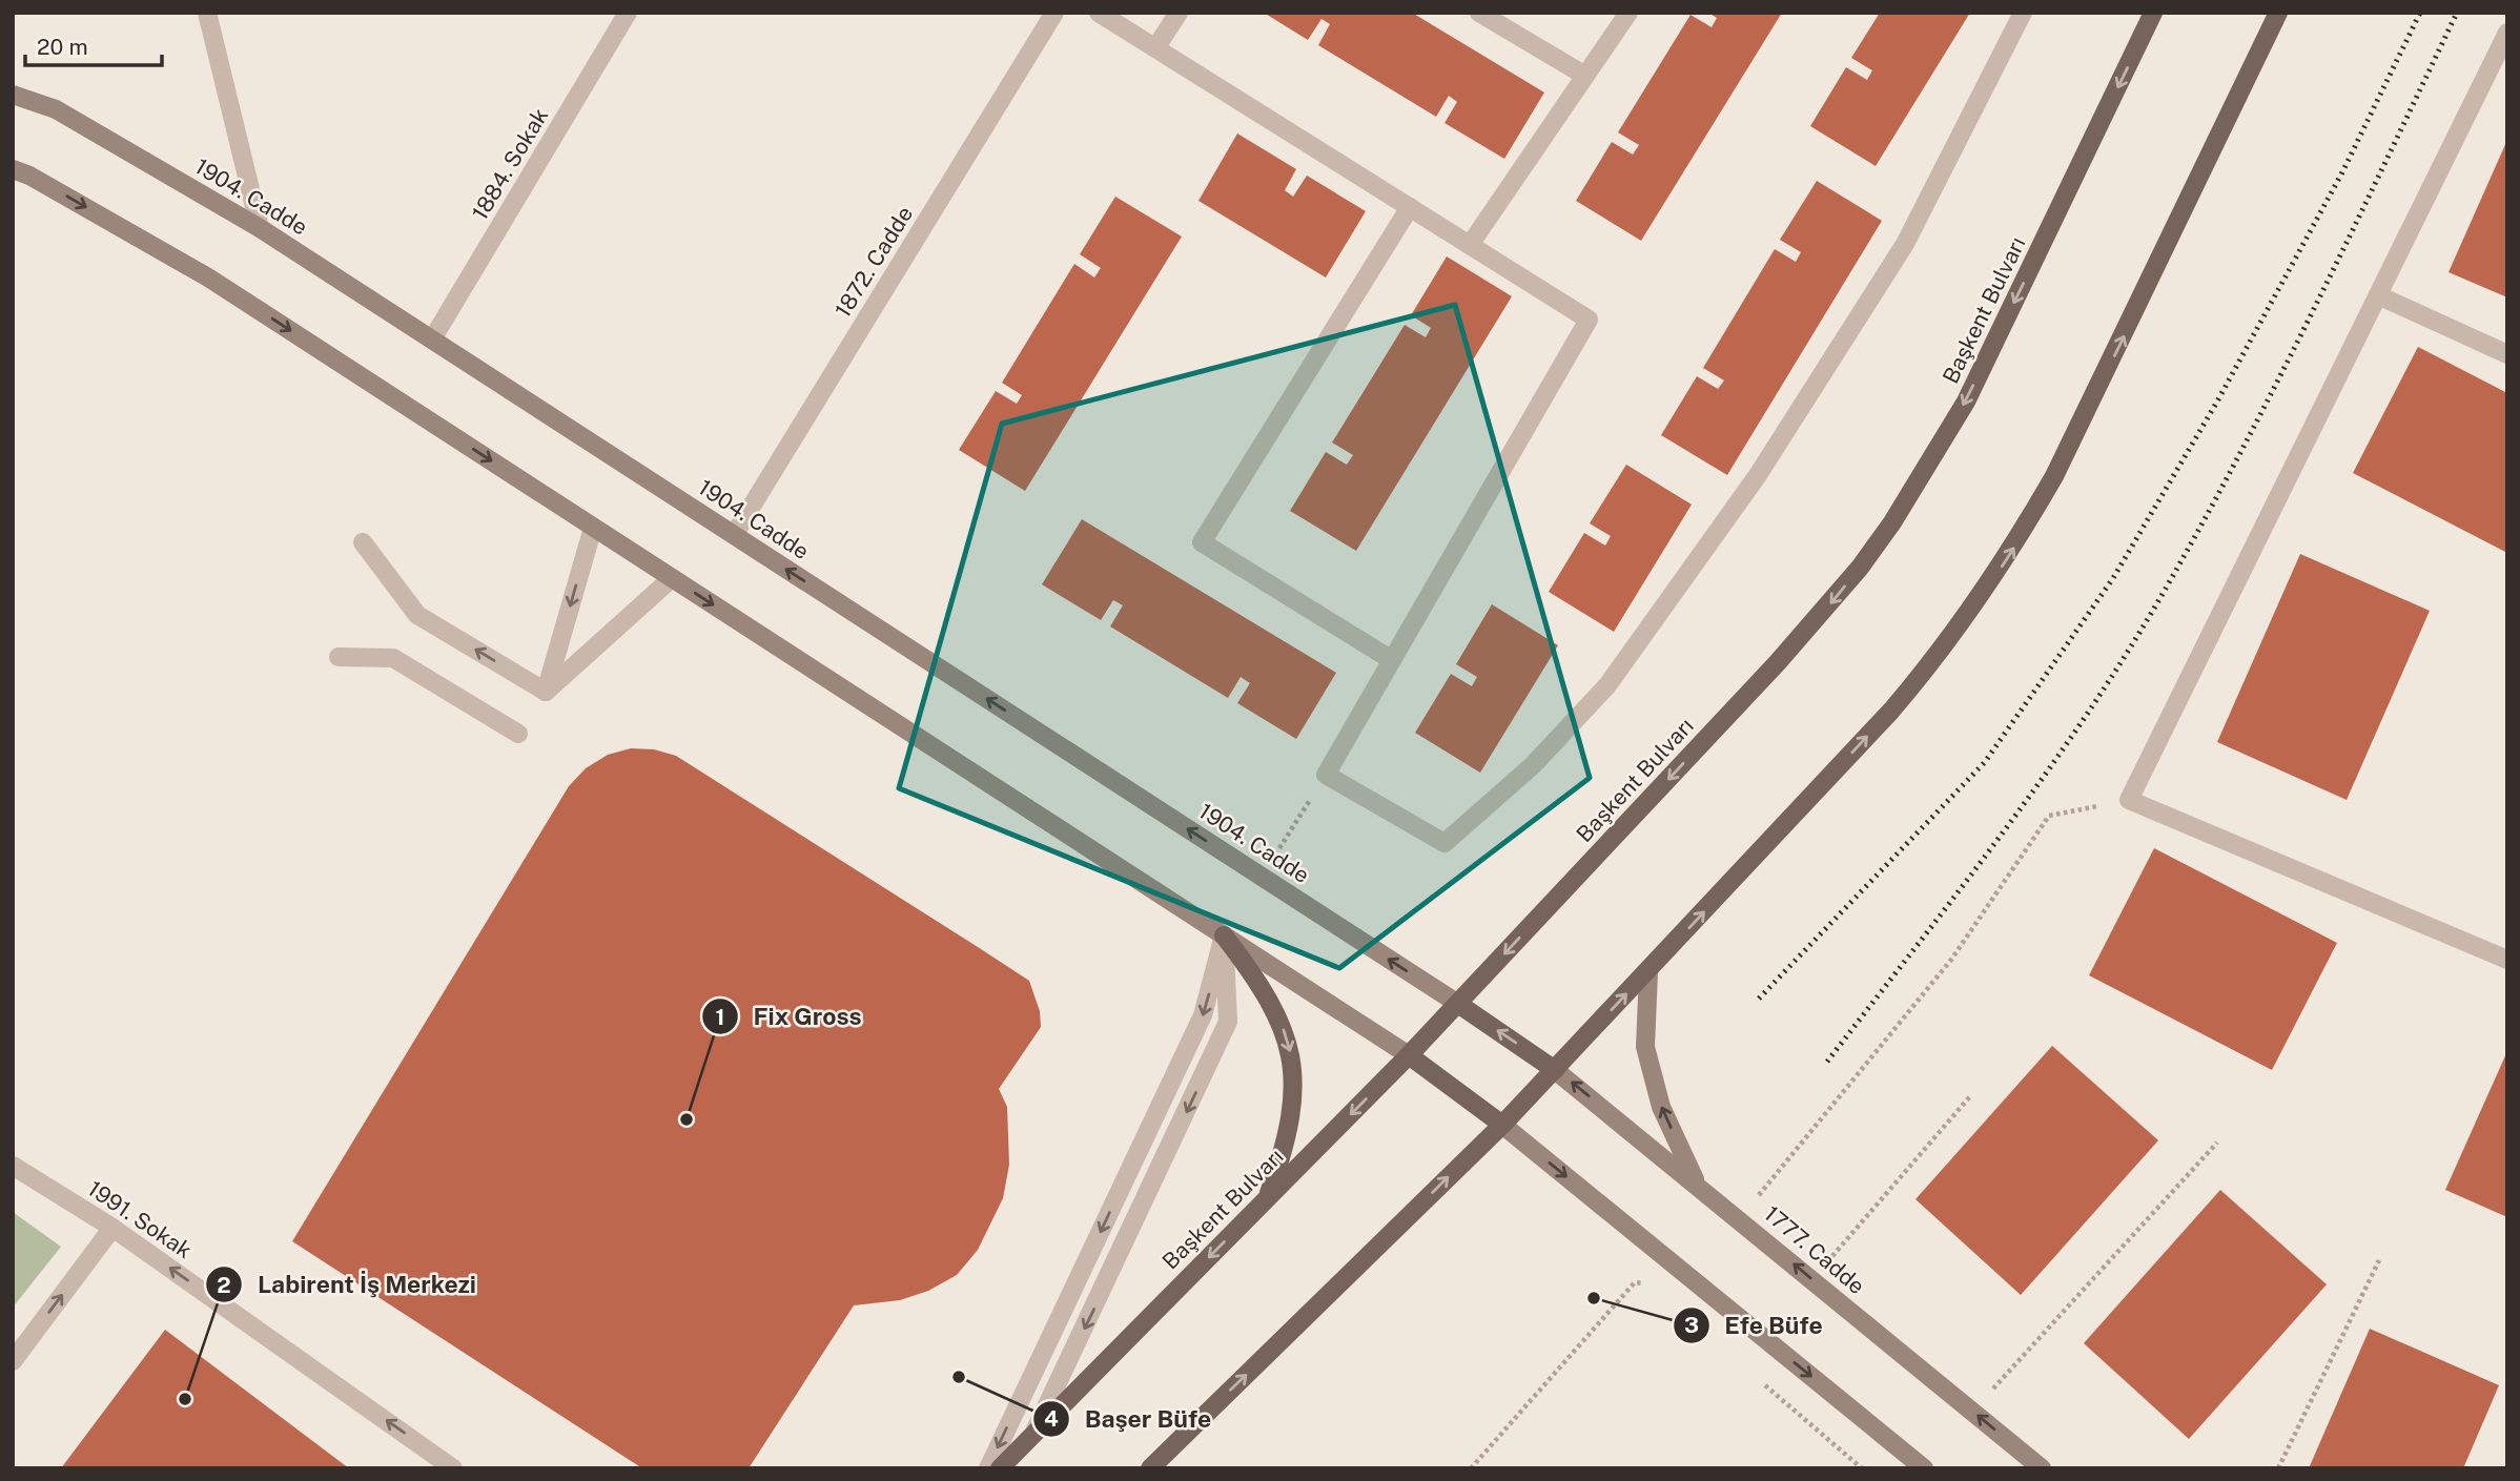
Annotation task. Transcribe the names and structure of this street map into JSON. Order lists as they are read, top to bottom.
{
  "streets": {
    "main road": ["1904. Cadde", "Başkent Bulvarı", "1777. Cadde"],
    "street": ["1884. Sokak", "1872. Cadde", "1991. Sokak"]
  },
  "crossings": [
    ["1884. Sokak", "1904. Cadde"],
    ["1904. Cadde", "1872. Cadde"],
    ["1904. Cadde", "Başkent Bulvarı"]
  ],
  "one_way": ["1991. Sokak"],
  "places": [
    "Fix Gross",
    "Efe Büfe",
    "Başer Büfe",
    "Labirent İş Merkezi"
  ],
  "scale_bar": "20 m"
}
